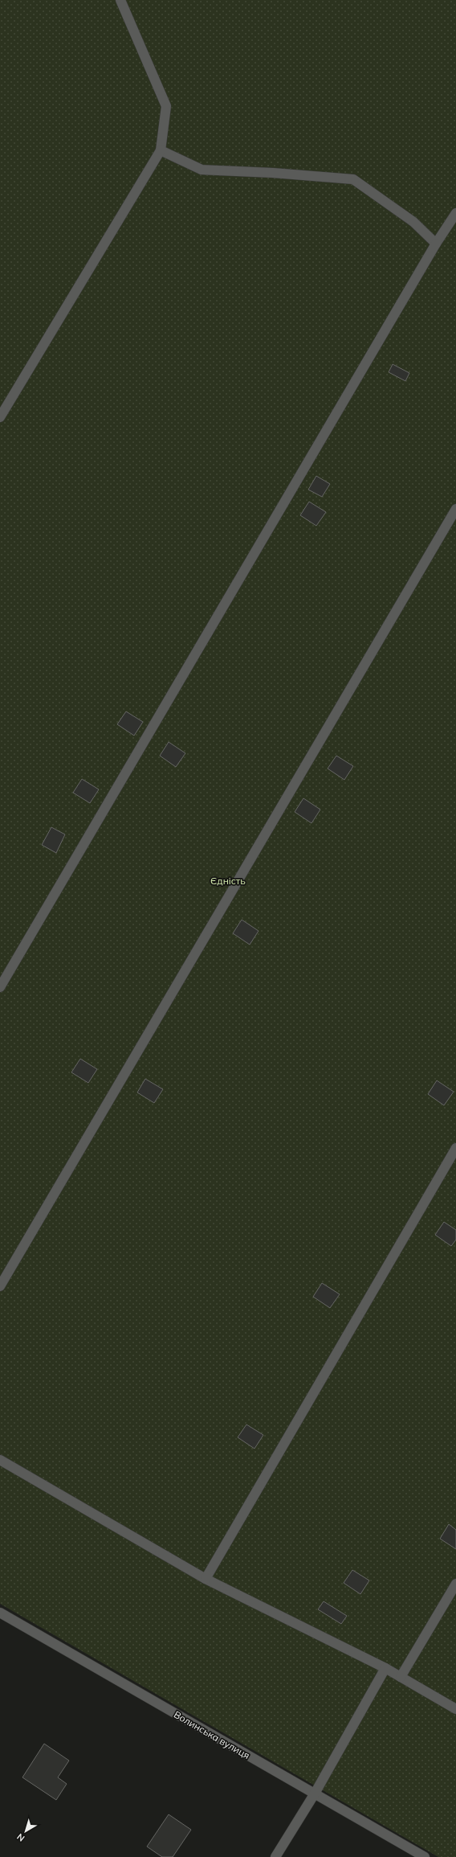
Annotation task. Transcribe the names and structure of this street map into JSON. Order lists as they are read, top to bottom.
{
  "streets": {
    "street": ["Волинська вулиця"]
  },
  "parks": ["Єдність"],
  "north": "bottom left"
}
